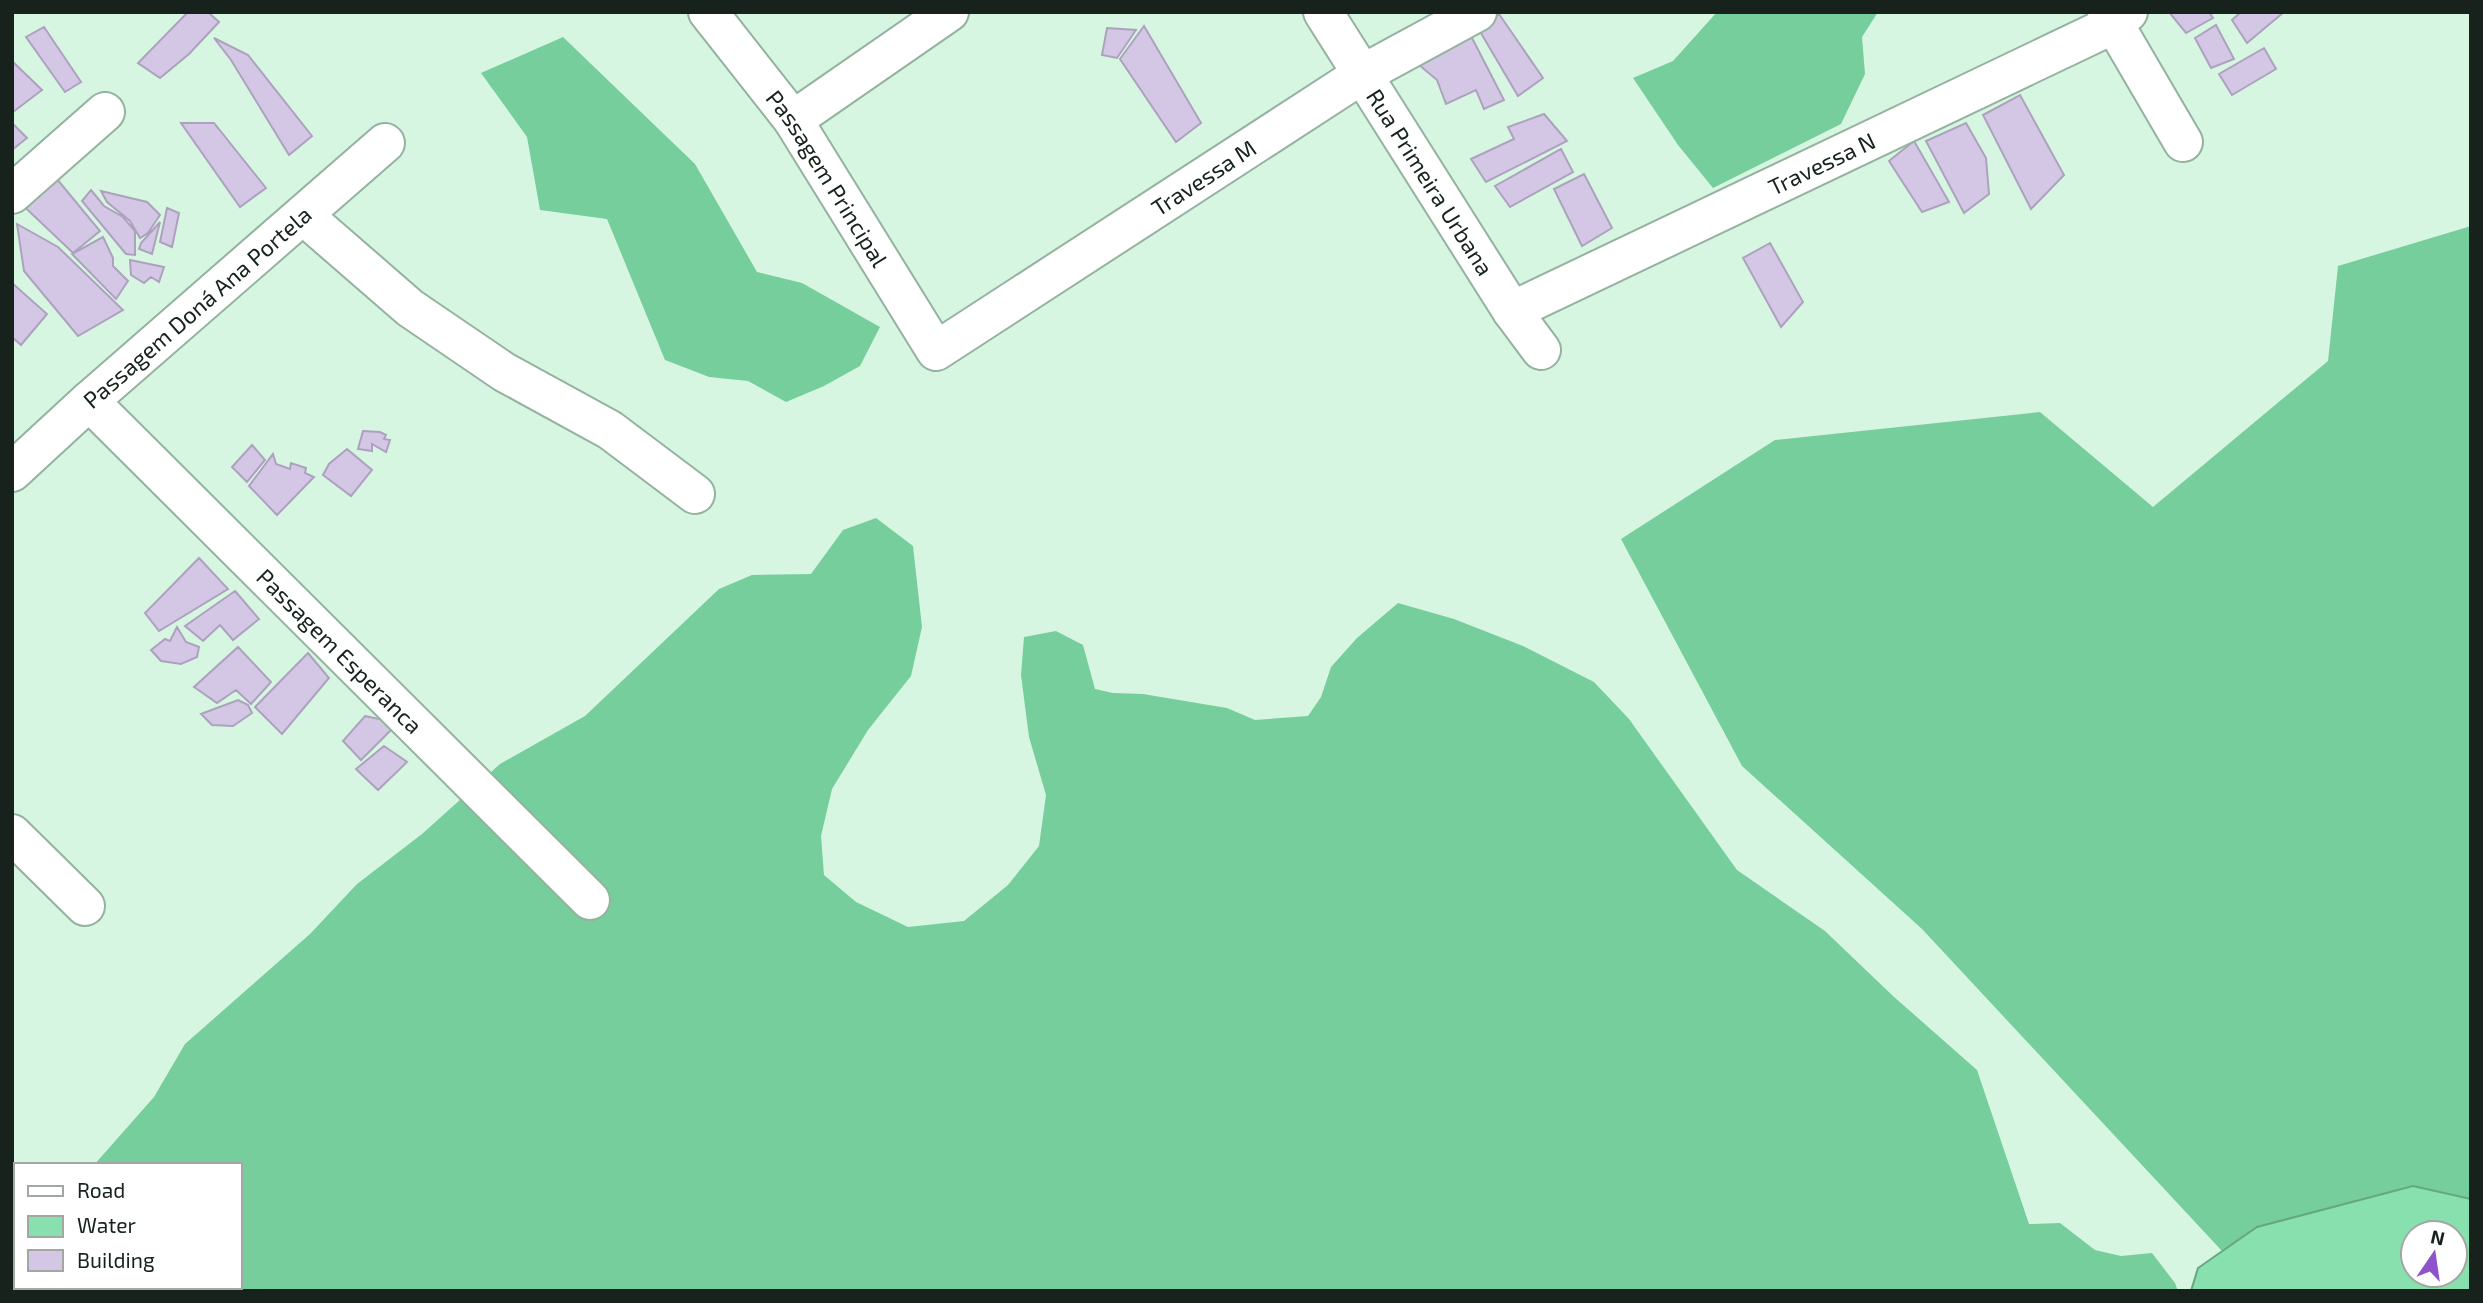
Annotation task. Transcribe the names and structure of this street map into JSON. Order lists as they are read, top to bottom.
{
  "streets": {
    "street": [
      "Travessa N",
      "Travessa M",
      "Passagem Principal",
      "Rua Primeira Urbana",
      "Passagem Doná Ana Portela",
      "Passagem Esperanca"
    ]
  },
  "crossings": [
    ["Travessa N", "Rua Primeira Urbana"],
    ["Travessa M", "Passagem Principal"],
    ["Travessa M", "Rua Primeira Urbana"],
    ["Passagem Doná Ana Portela", "Passagem Esperanca"]
  ],
  "legend": ["Road", "Water", "Building"],
  "north": "top"
}
